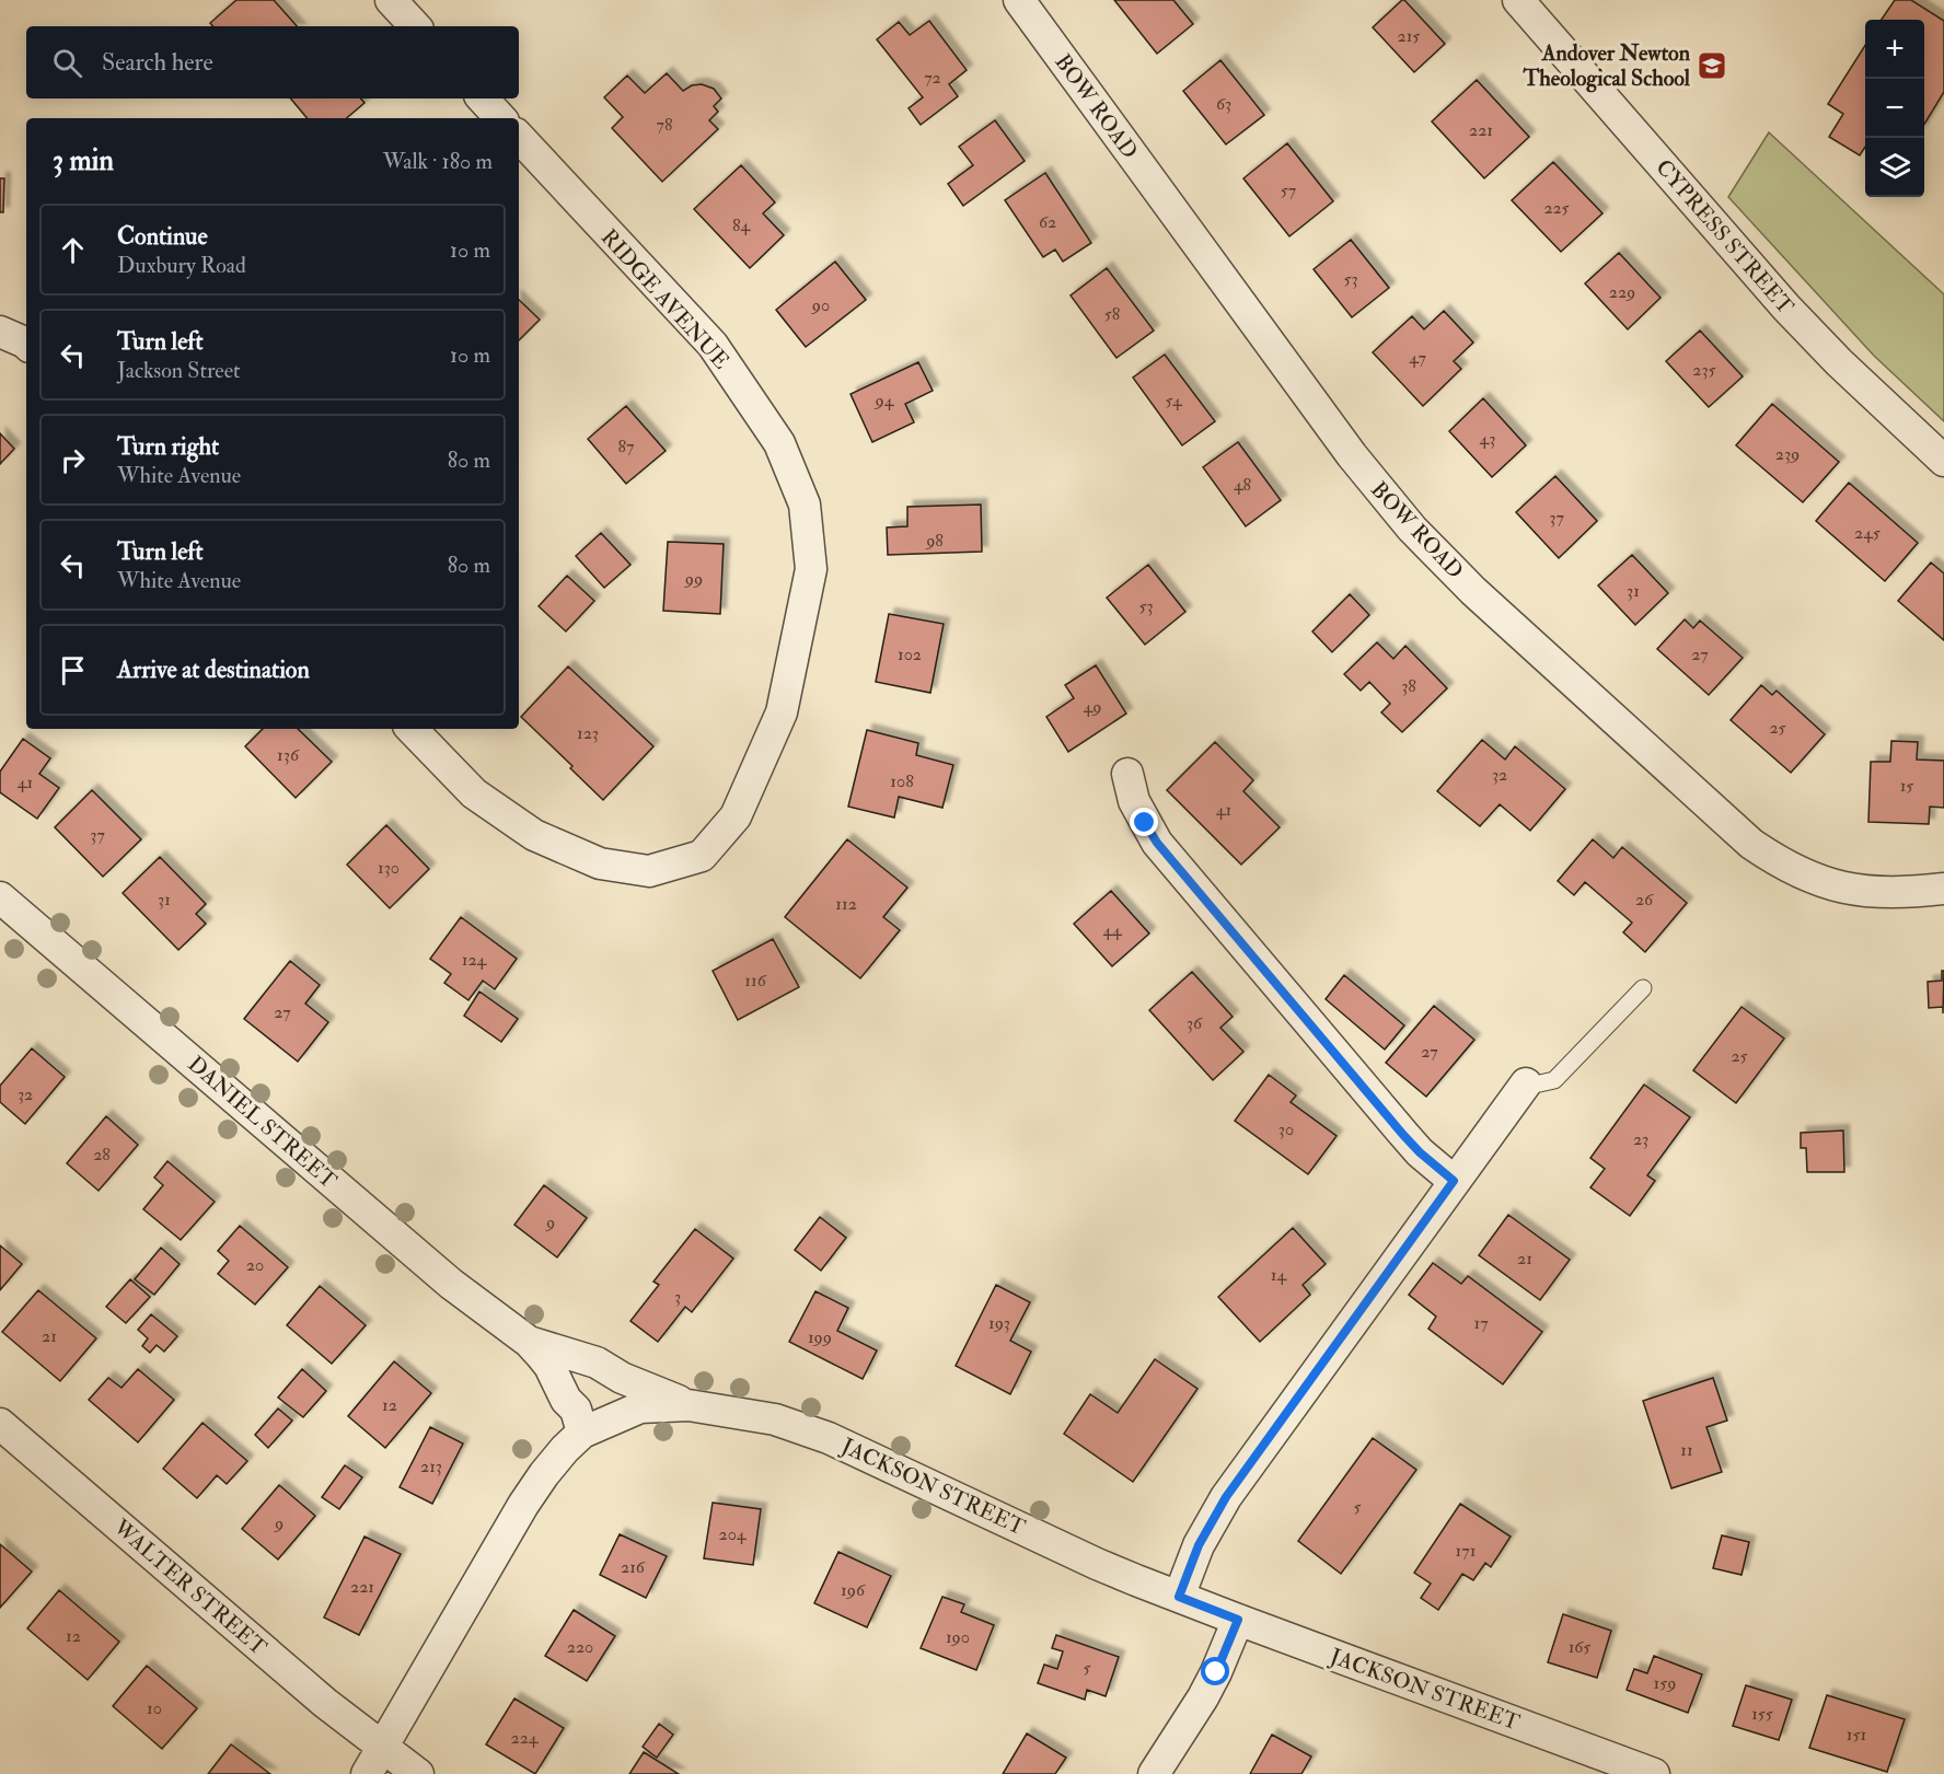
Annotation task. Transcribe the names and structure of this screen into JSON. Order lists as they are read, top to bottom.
{
  "streets": {
    "street": [
      "BOW ROAD",
      "CYPRESS STREET",
      "RIDGE AVENUE",
      "DANIEL STREET",
      "JACKSON STREET",
      "WALTER STREET"
    ]
  },
  "crossings": [
    ["DANIEL STREET", "JACKSON STREET"],
    ["JACKSON STREET", "WALTER STREET"]
  ],
  "places": {
    "school or university": ["Andover Newton Theological School"]
  },
  "house_numbers": [
    "215",
    "72",
    "63",
    "78",
    "221",
    "57",
    "225",
    "62",
    "84",
    "53",
    "229",
    "90",
    "58",
    "47",
    "235",
    "94",
    "54",
    "43",
    "87",
    "239",
    "48",
    "37",
    "245",
    "98",
    "99",
    "31",
    "53",
    "102",
    "27",
    "38",
    "49",
    "25",
    "123",
    "136",
    "32",
    "108",
    "41",
    "15",
    "41",
    "37",
    "130",
    "31",
    "26",
    "112",
    "44",
    "124",
    "116",
    "27",
    "36",
    "27",
    "25",
    "32",
    "30",
    "23",
    "28",
    "9",
    "21",
    "20",
    "14",
    "3",
    "193",
    "17",
    "21",
    "199",
    "12",
    "11",
    "213",
    "5",
    "9",
    "204",
    "171",
    "216",
    "221",
    "196",
    "12",
    "190",
    "220",
    "165",
    "5",
    "159",
    "10",
    "155",
    "151",
    "224"
  ],
  "page": {
    "map_buttons": ["+", "−"],
    "search": "Search here",
    "heading": ["3 min", "Walk · 180 m"],
    "list": [
      ["Continue", "Duxbury Road", "10 m"],
      ["Turn left", "Jackson Street", "10 m"],
      ["Turn right", "White Avenue", "80 m"],
      ["Turn left", "White Avenue", "80 m"],
      "Arrive at destination"
    ]
  }
}
